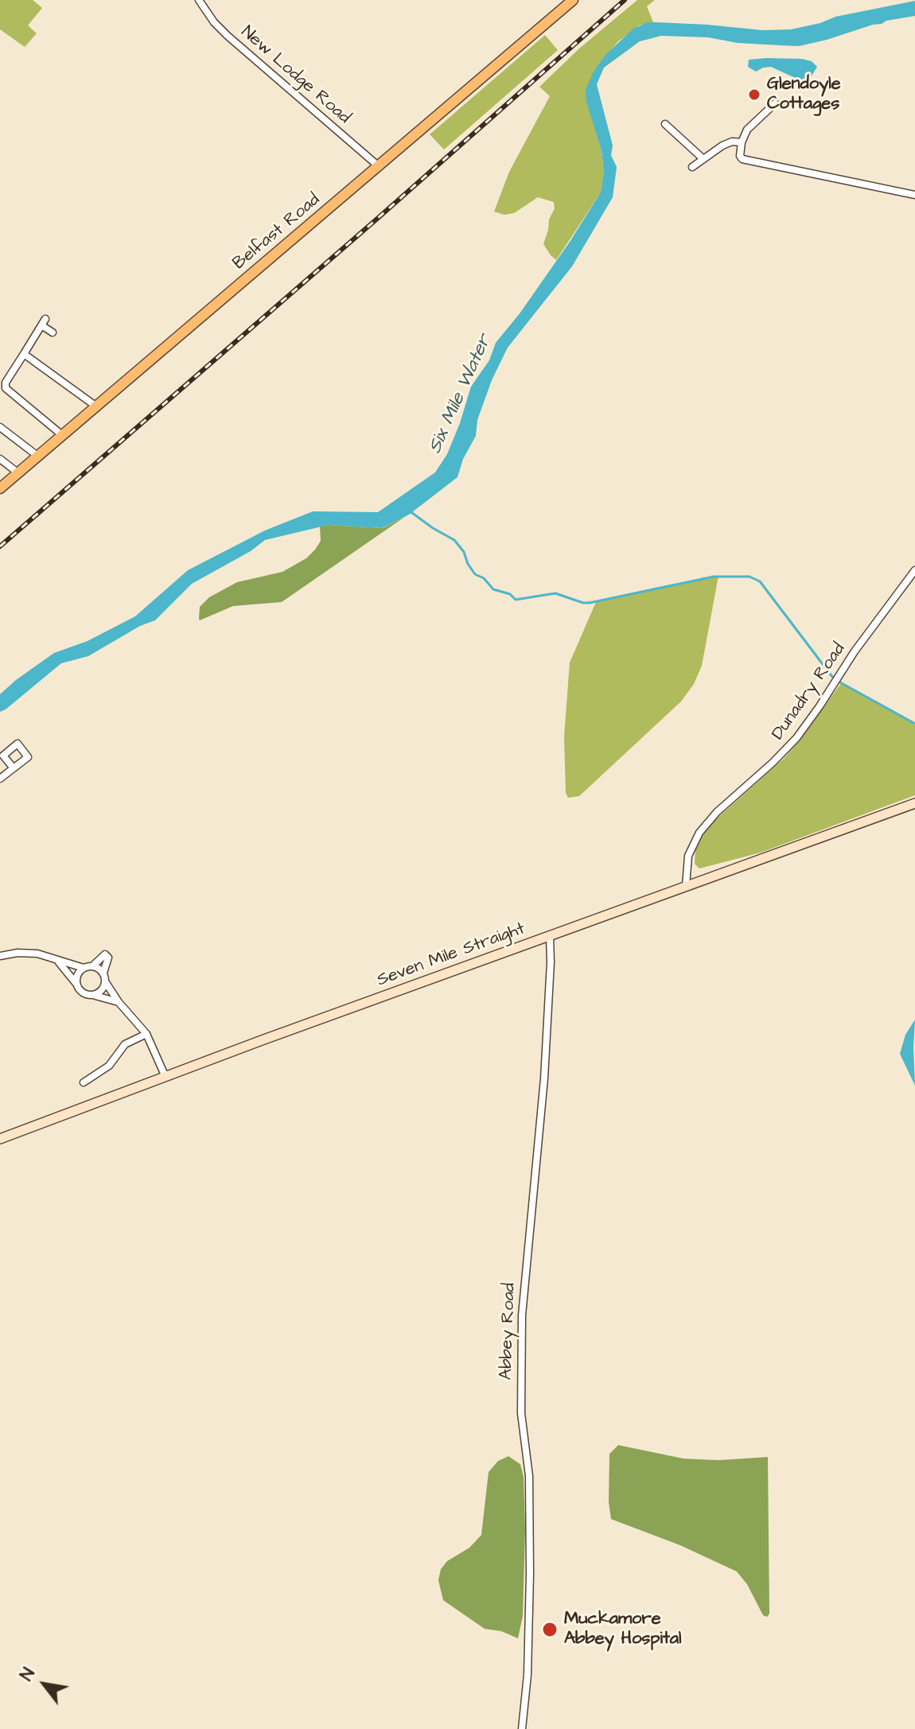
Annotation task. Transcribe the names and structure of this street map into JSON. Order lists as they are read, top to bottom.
{
  "streets": {
    "main road": ["Belfast Road", "Seven Mile Straight"],
    "street": ["New Lodge Road", "Dunadry Road", "Abbey Road"]
  },
  "crossings": [
    ["New Lodge Road", "Belfast Road"],
    ["Dunadry Road", "Seven Mile Straight"],
    ["Seven Mile Straight", "Abbey Road"]
  ],
  "water": ["Six Mile Water"],
  "places": ["Glendoyle Cottages", "Muckamore Abbey Hospital"],
  "north": "top left"
}
